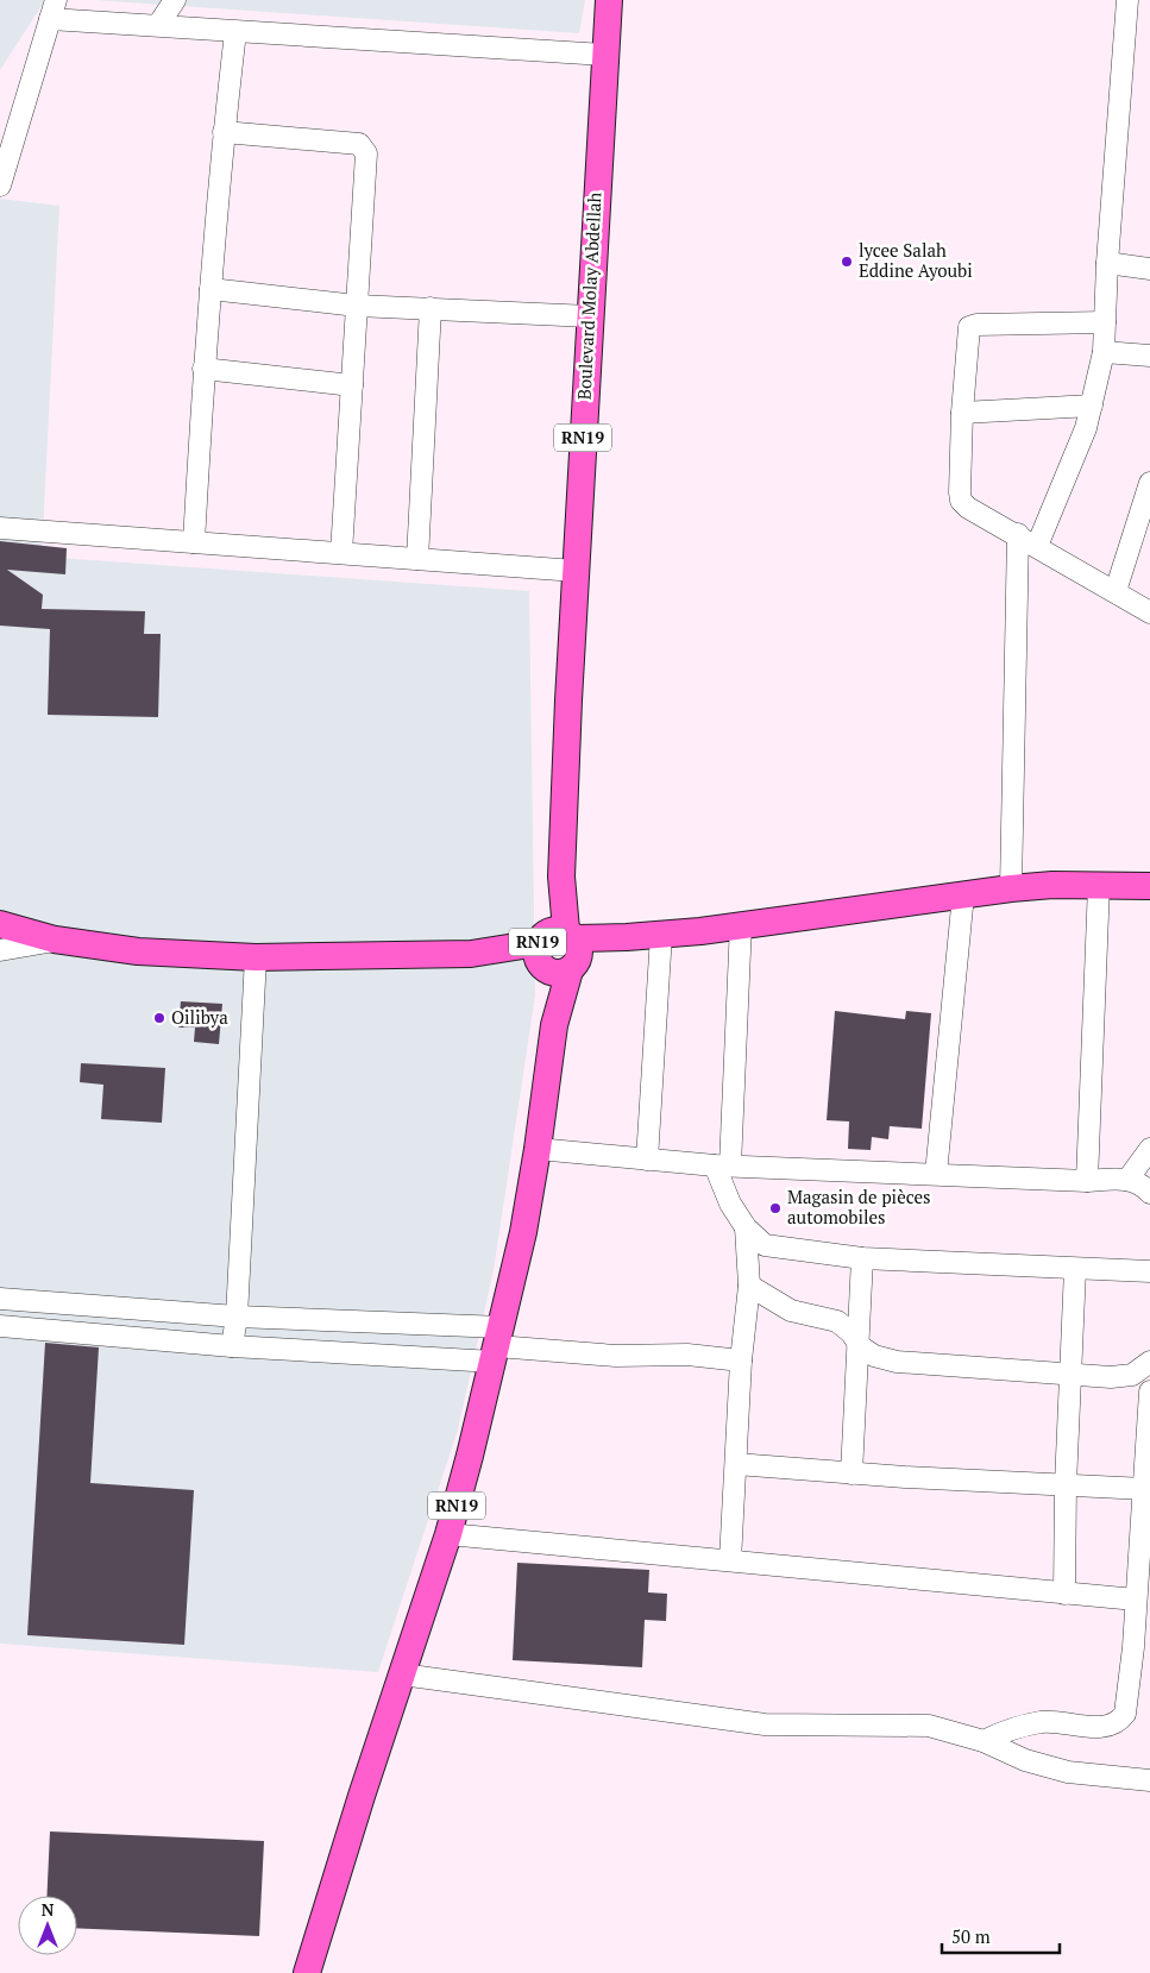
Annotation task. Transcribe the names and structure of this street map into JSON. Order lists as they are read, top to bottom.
{
  "streets": {
    "main road": ["Boulevard Molay Abdellah", "RN19"]
  },
  "crossings": [
    ["Boulevard Molay Abdellah", "RN19"]
  ],
  "places": ["lycee Salah Eddine Ayoubi", "Oilibya", "Magasin de pièces automobiles"],
  "scale_bar": "50 m",
  "north": "top"
}
